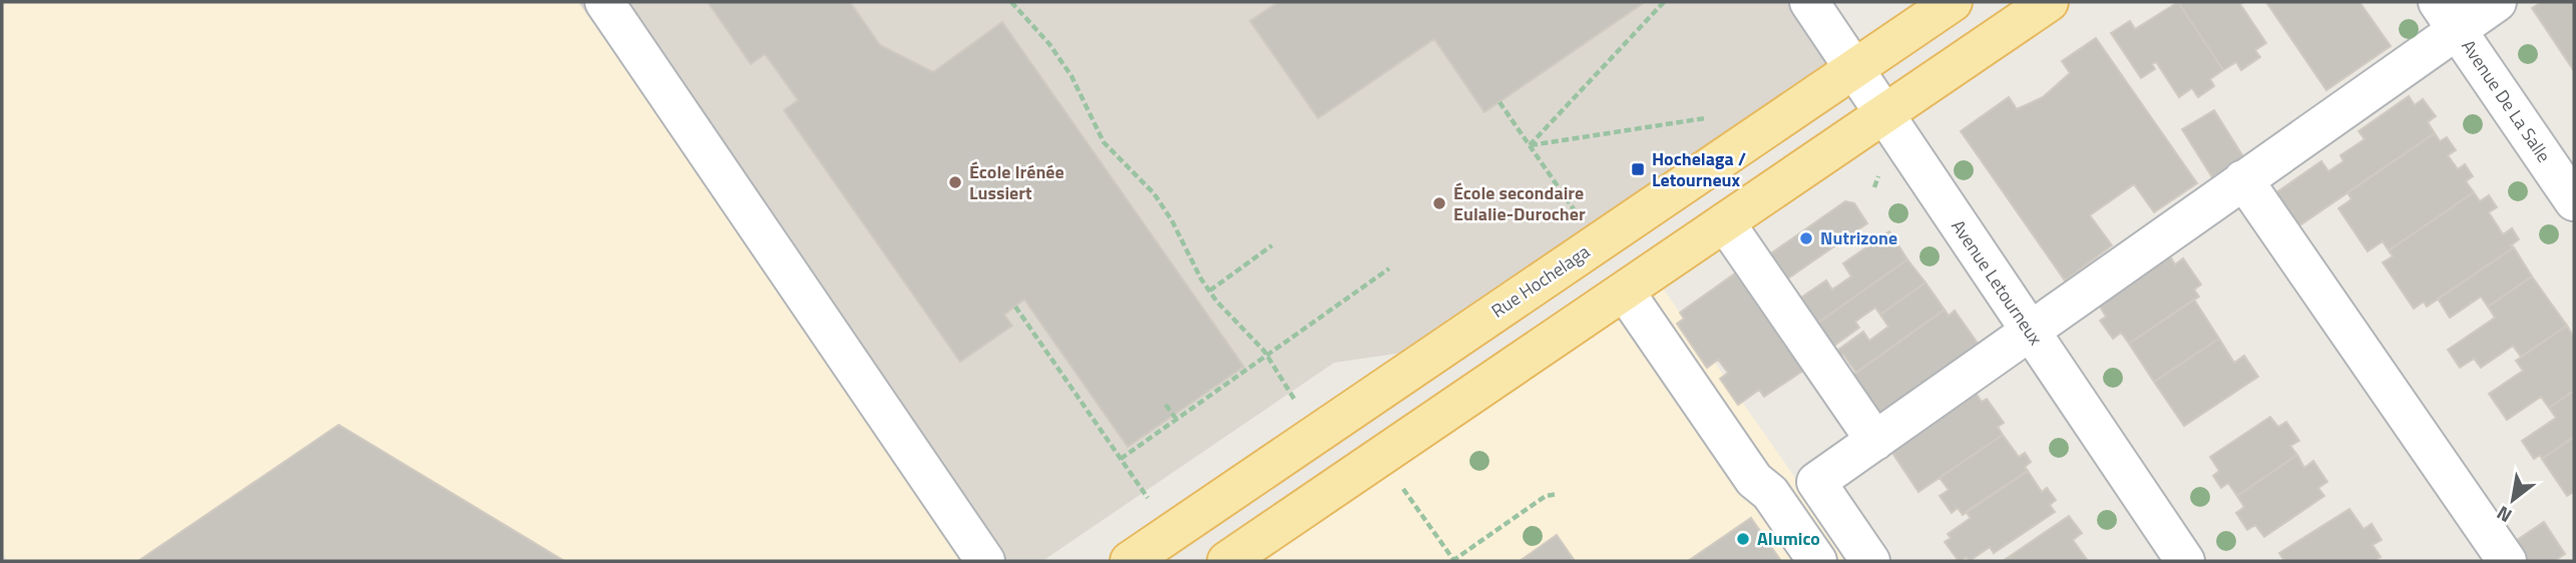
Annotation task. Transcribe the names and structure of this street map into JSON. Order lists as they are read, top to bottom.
{
  "streets": {
    "main road": ["Rue Hochelaga"],
    "street": ["Avenue De La Salle", "Avenue Letourneux"]
  },
  "crossings": [
    ["Rue Hochelaga", "Avenue Letourneux"]
  ],
  "places": {
    "transit": ["Hochelaga / Letourneux"],
    "other": [
      "École Irénée Lussiert",
      "École secondaire Eulalie-Durocher",
      "Nutrizone",
      "Alumico"
    ]
  },
  "north": "bottom left"
}
